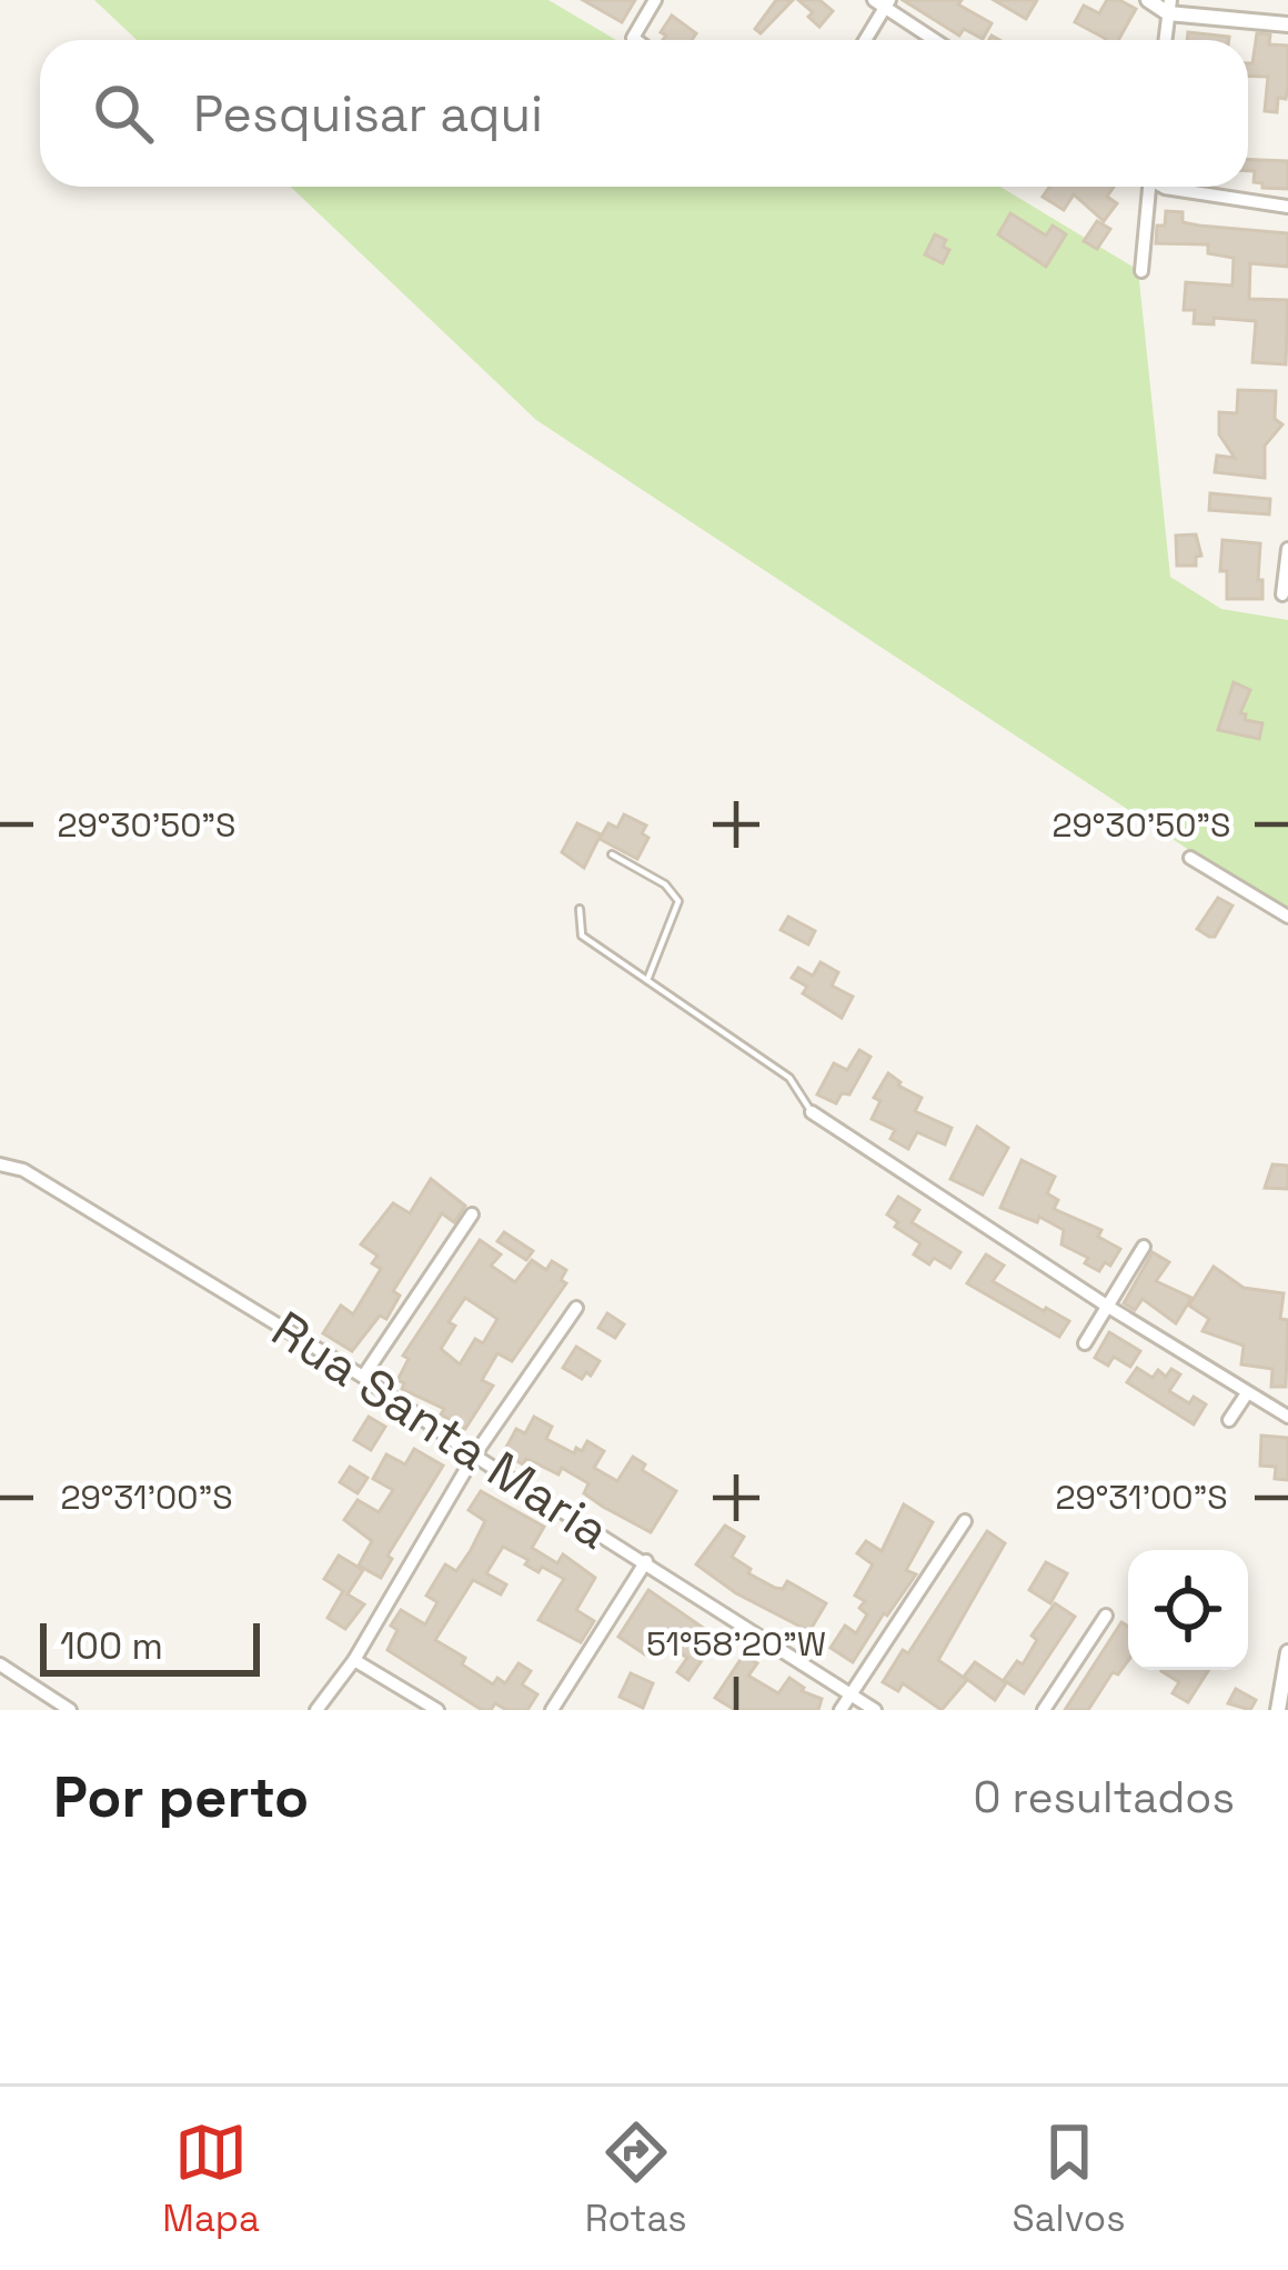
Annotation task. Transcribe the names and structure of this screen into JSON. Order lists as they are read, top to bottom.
{
  "streets": {
    "street": ["Rua Santa Maria"]
  },
  "scale_bar": "100 m",
  "page": {
    "search": "Pesquisar aqui",
    "scale": "100 m",
    "heading": ["Por perto", "0 resultados"],
    "nav": ["Mapa", "Rotas", "Salvos"]
  },
  "coordinates": ["29°30'50\"S", "29°31'00\"S", "51°58'20\"W"]
}
